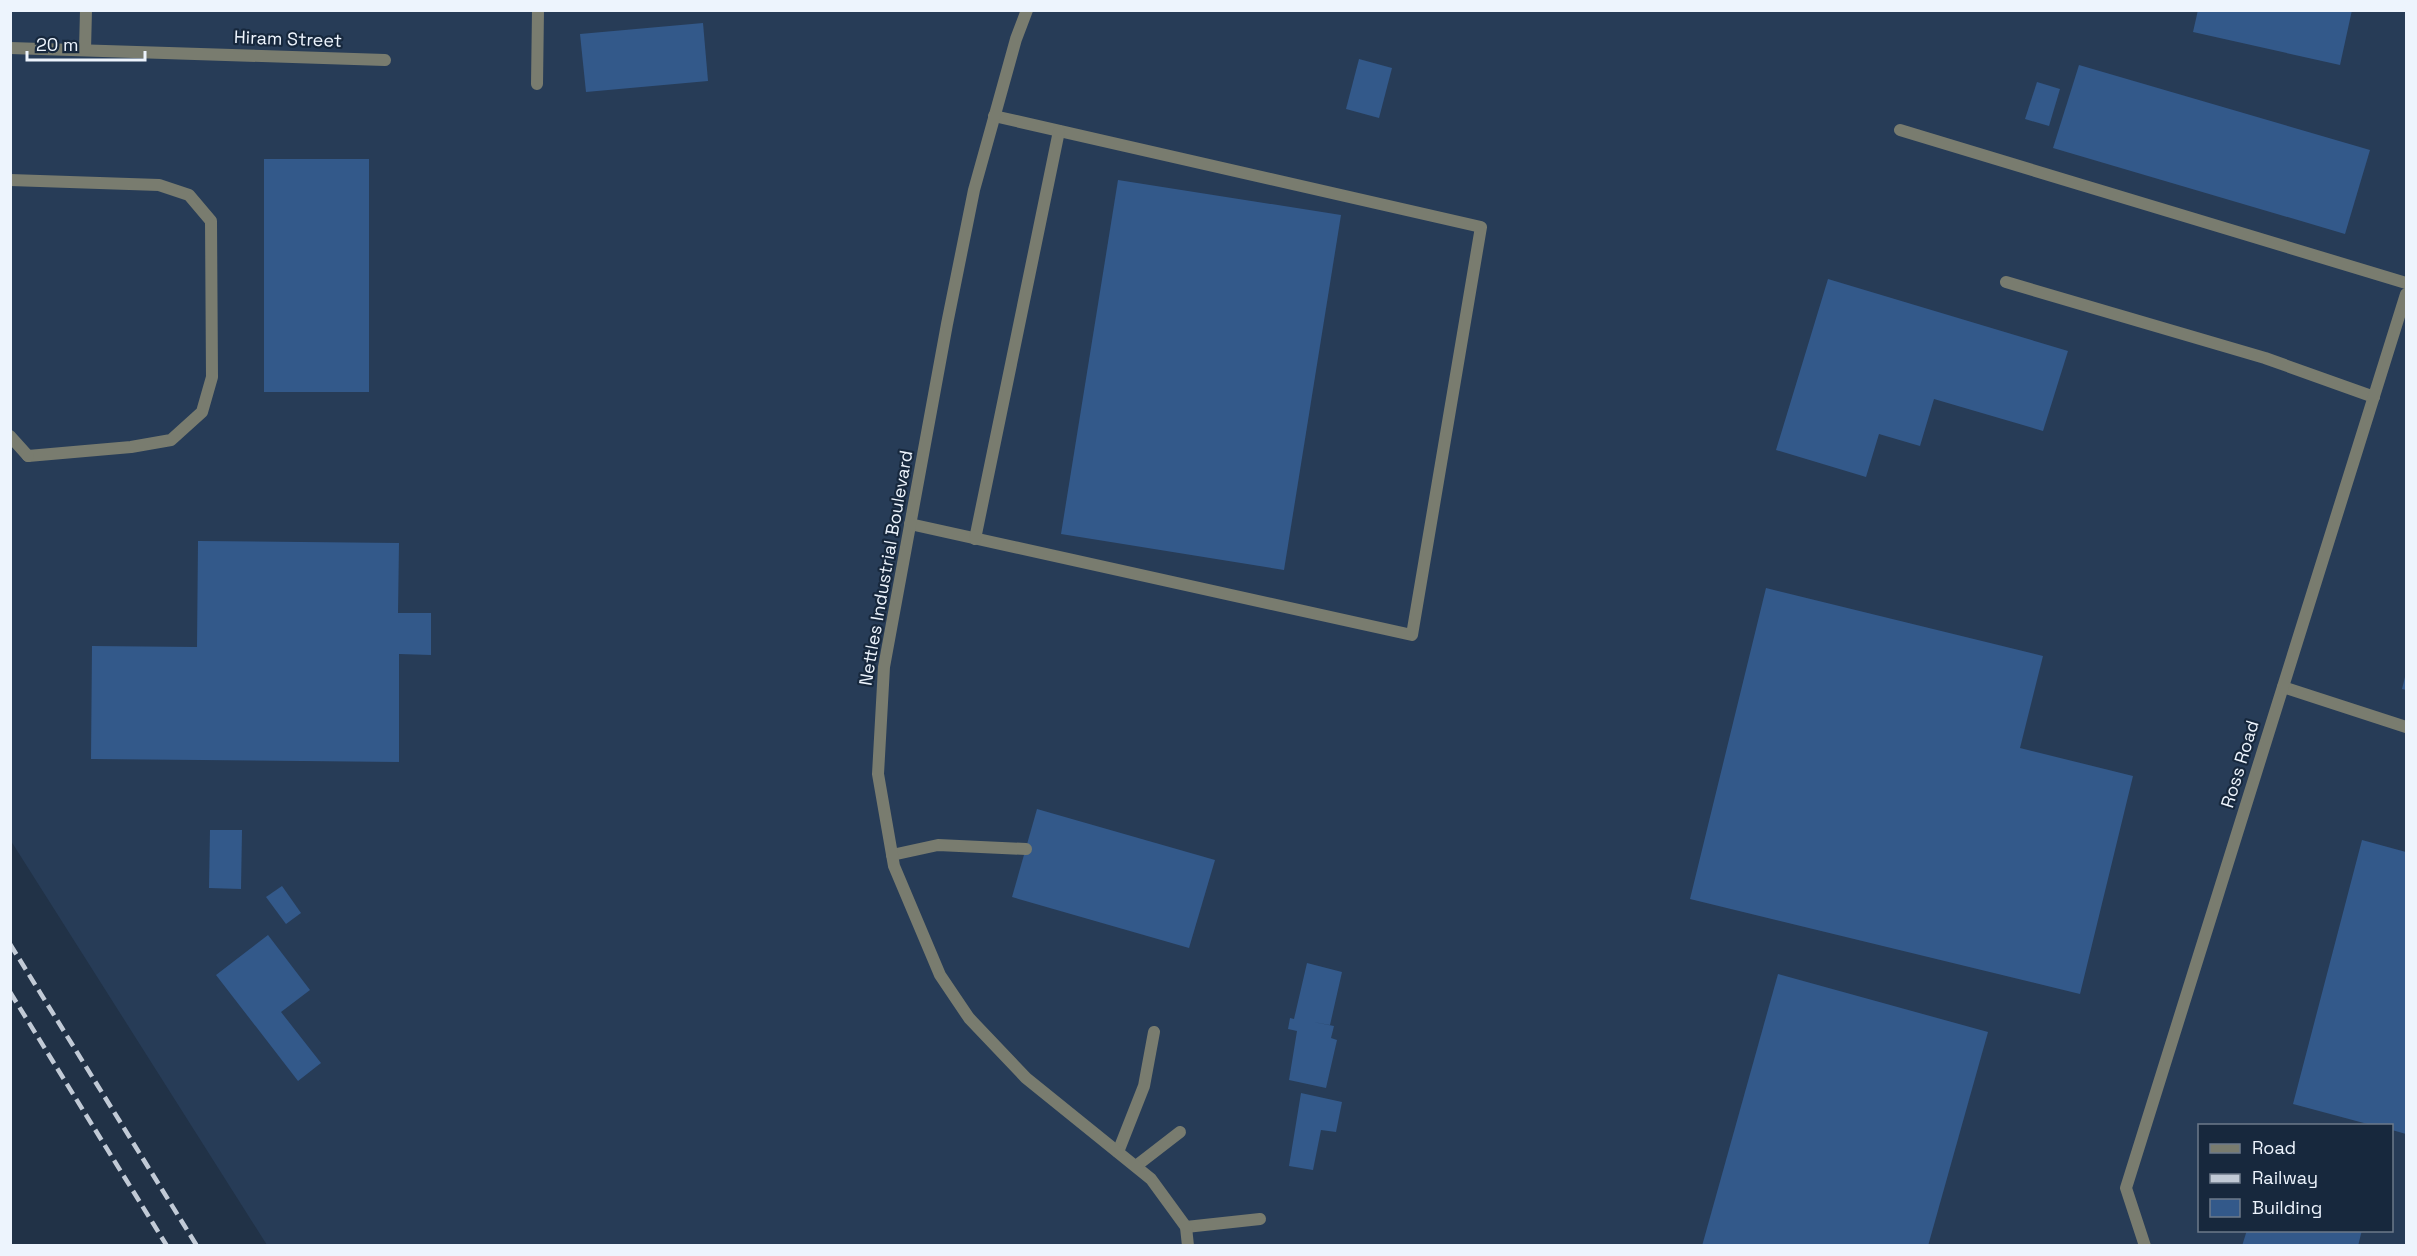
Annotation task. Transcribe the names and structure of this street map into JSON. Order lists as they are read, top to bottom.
{
  "streets": {
    "street": ["Hiram Street", "Nettles Industrial Boulevard", "Ross Road"]
  },
  "legend": ["Road", "Railway", "Building"],
  "scale_bar": "20 m"
}
